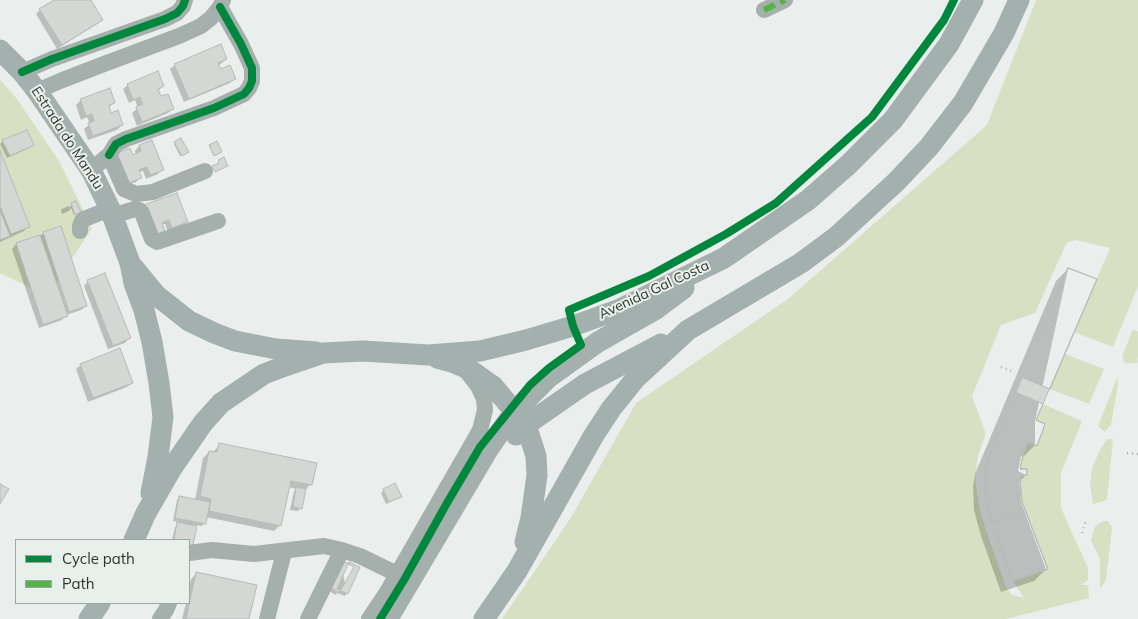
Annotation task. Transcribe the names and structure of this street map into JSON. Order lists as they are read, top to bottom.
{
  "streets": {
    "main road": ["Estrada do Mandu", "Avenida Gal Costa"]
  },
  "crossings": [
    ["Estrada do Mandu", "Avenida Gal Costa"]
  ],
  "legend": ["Cycle path", "Path"]
}
